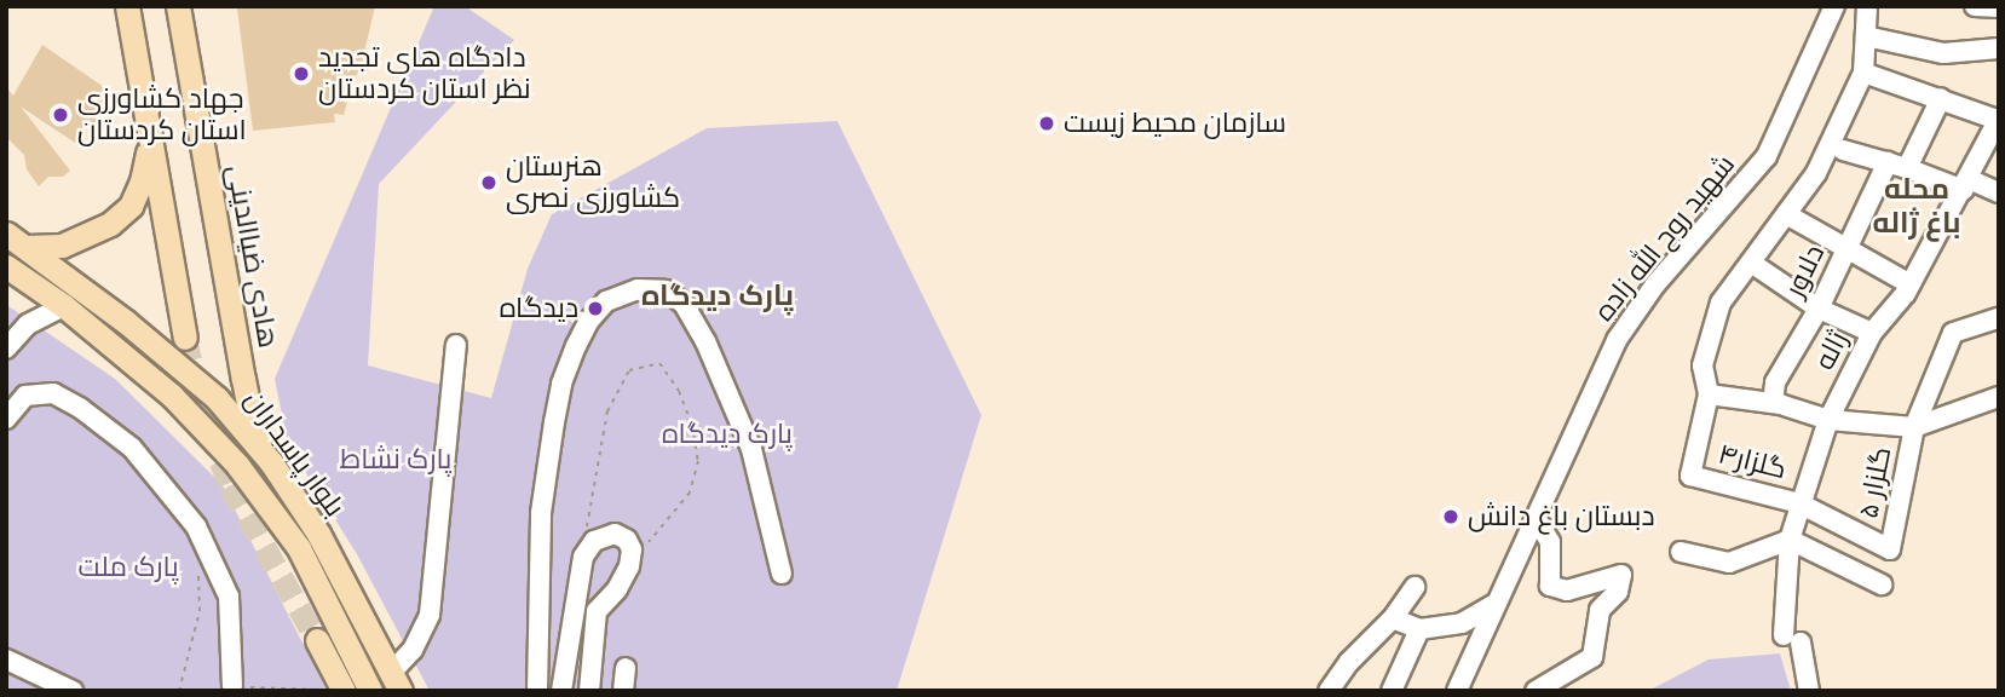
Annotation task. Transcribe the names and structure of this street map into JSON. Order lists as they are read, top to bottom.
{
  "streets": {
    "main road": ["هادی ضیاالدینی", "بلوار پاسداران"],
    "street": [
      "شهید روح الله زاده",
      "دلاور",
      "ژاله",
      "گلزار۴",
      "گلزار ۵"
    ]
  },
  "crossings": [
    ["هادی ضیاالدینی", "بلوار پاسداران"],
    ["ژاله", "گلزار۴"],
    ["گلزار۴", "گلزار ۵"]
  ],
  "districts": ["محله باغ ژاله", "پارک دیدگاه"],
  "parks": ["پارک دیدگاه", "پارک نشاط", "پارک ملت"],
  "places": [
    "دادگاه های تجدید نظر استان کردستان",
    "جهاد کشاورزی استان کردستان",
    "سازمان محیط زیست",
    "هنرستان کشاورزی نصری",
    "دیدگاه",
    "دبستان باغ دانش"
  ]
}
